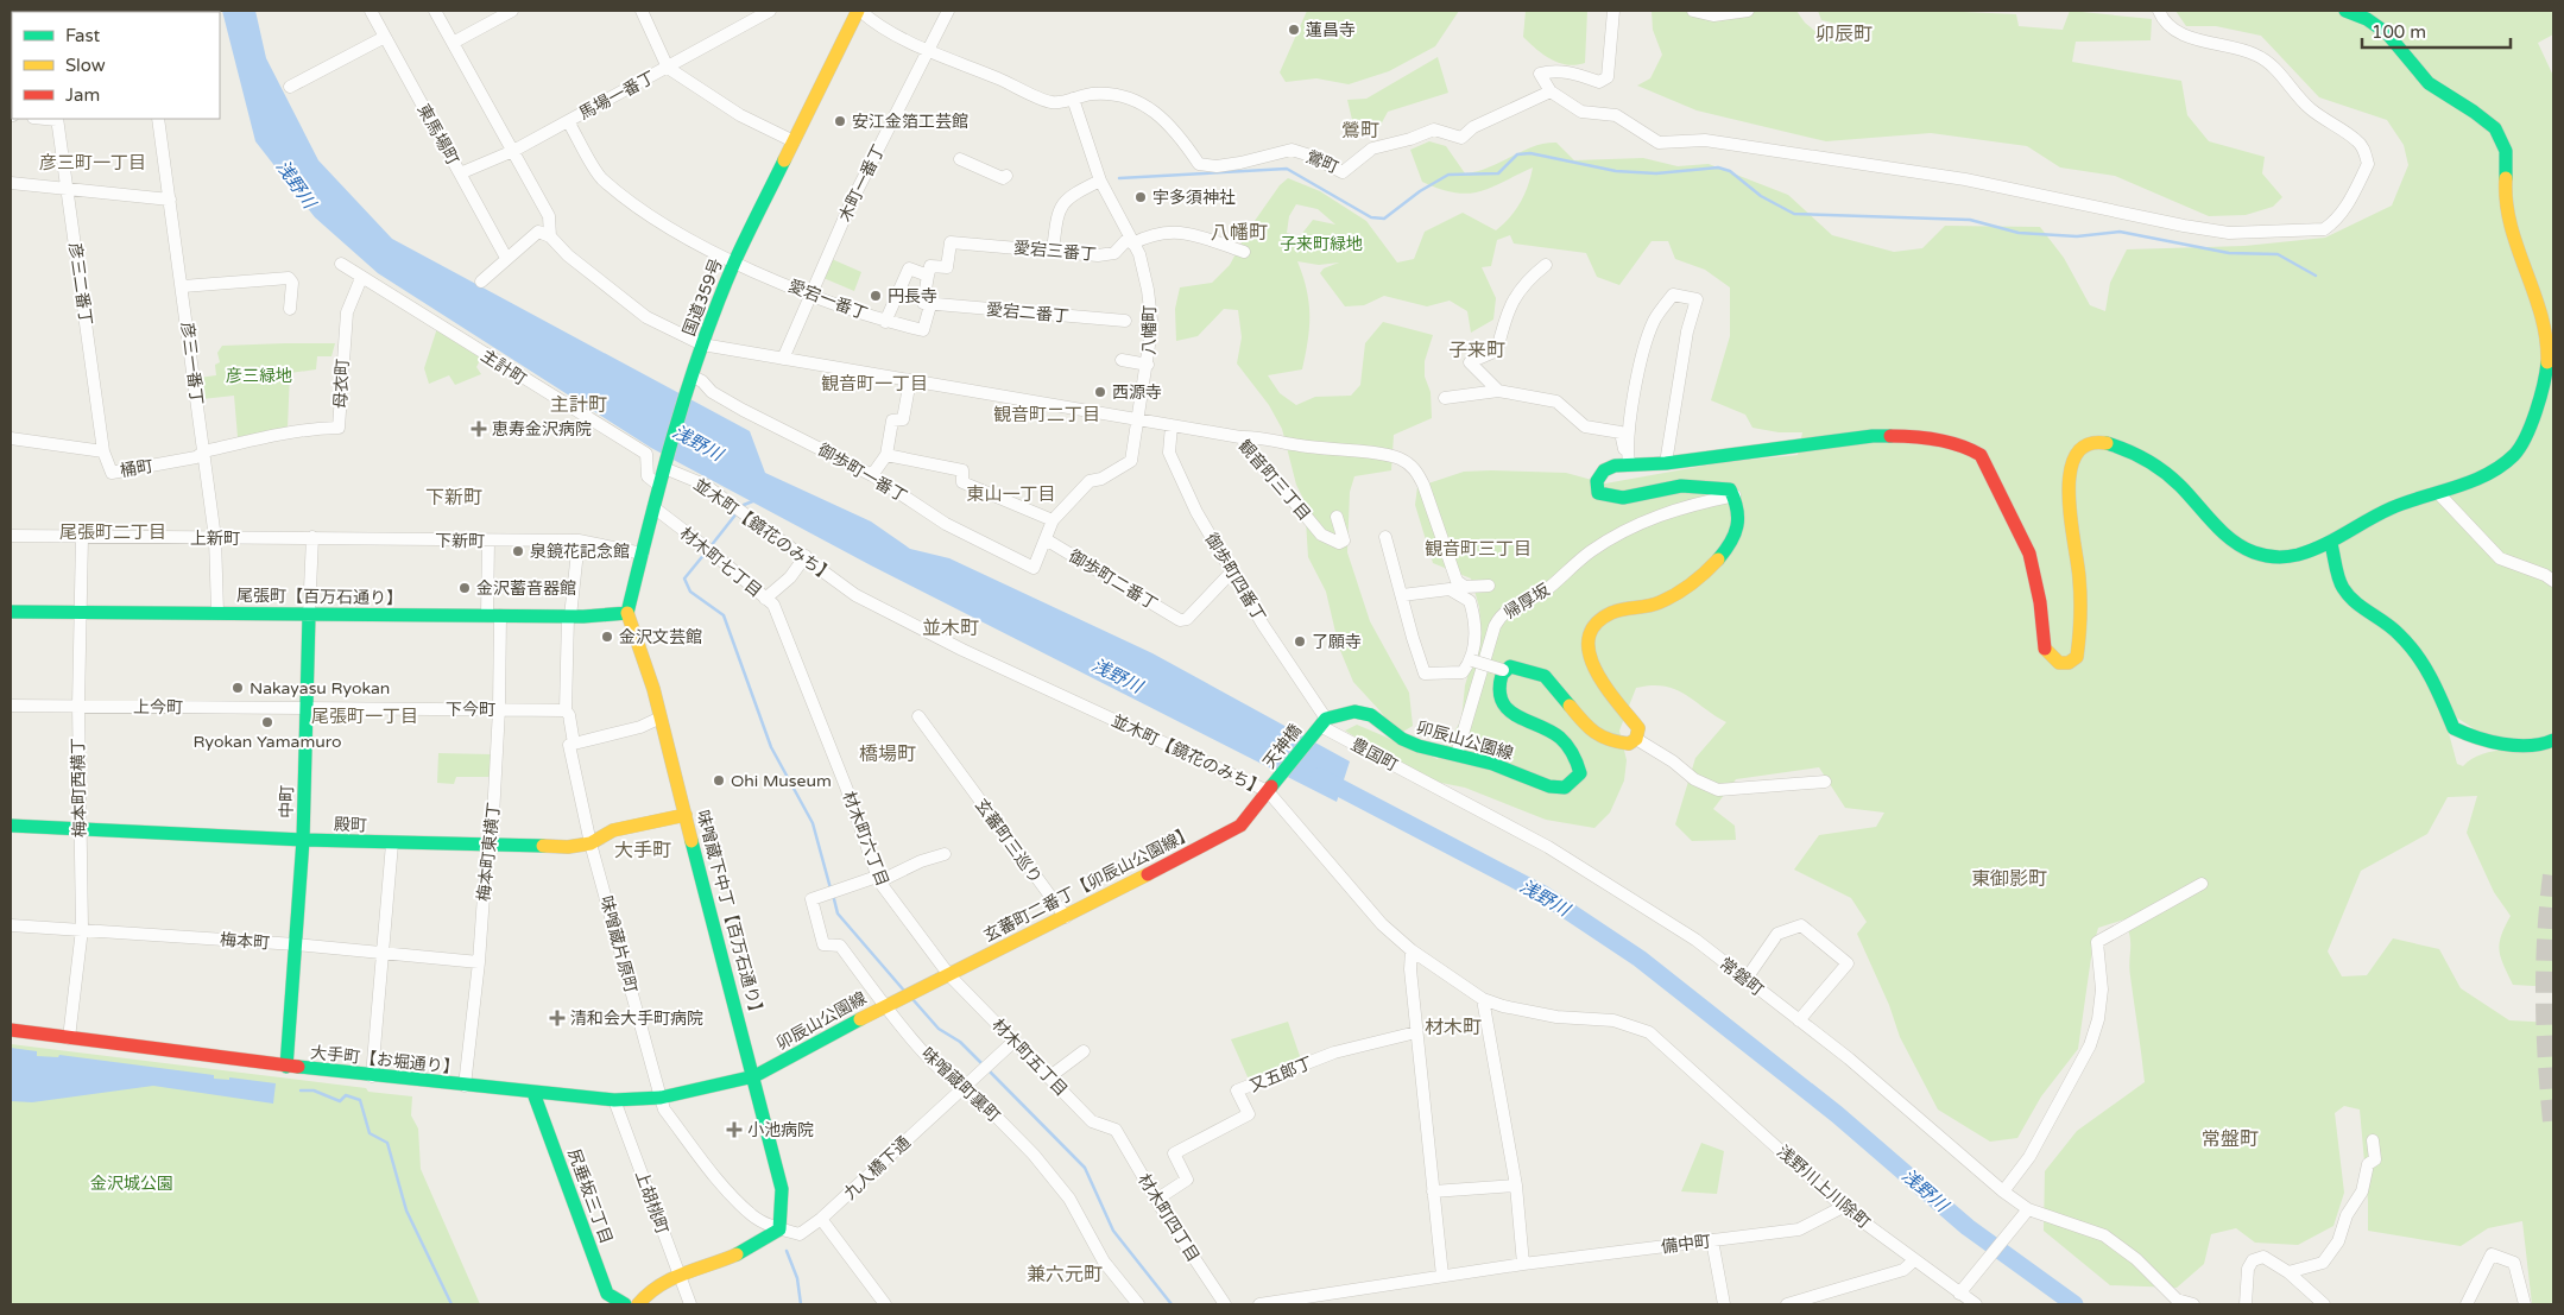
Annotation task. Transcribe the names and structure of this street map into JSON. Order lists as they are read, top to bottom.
{
  "streets": {
    "main road": [
      "国道359号",
      "尾張町【百万石通り】",
      "卯辰山公園線",
      "天神橋",
      "中町",
      "殿町",
      "玄蕃町二番丁【卯辰山公園線】",
      "味噌蔵下中丁【百万石通り】",
      "大手町【お堀通り】",
      "尻垂坂三丁目"
    ],
    "street": [
      "馬場一番丁",
      "東馬場町",
      "鶯町",
      "木町一番丁",
      "愛宕三番丁",
      "彦三二番丁",
      "愛宕一番丁",
      "愛宕二番丁",
      "八幡町",
      "彦三一番丁",
      "主計町",
      "母衣町",
      "桶町",
      "御歩町一番丁",
      "観音町三丁目",
      "並木町【鏡花のみち】",
      "上新町",
      "下新町",
      "材木町七丁目",
      "御歩町四番丁",
      "御歩町二番丁",
      "帰厚坂",
      "上今町",
      "下今町",
      "豊国町",
      "梅本町西横丁",
      "材木町六丁目",
      "玄蕃町三巡り",
      "梅本町東横丁",
      "梅本町",
      "味噌蔵片原町",
      "常磐町",
      "材木町五丁目",
      "又五郎丁",
      "味噌蔵町裏町",
      "九人橋下通",
      "浅野川上川除町",
      "上胡桃町",
      "材木町四丁目",
      "備中町"
    ]
  },
  "crossings": [
    ["馬場一番丁", "東馬場町"],
    ["馬場一番丁", "愛宕一番丁"],
    ["鶯町", "八幡町"],
    ["木町一番丁", "愛宕一番丁"],
    ["愛宕三番丁", "八幡町"],
    ["彦三二番丁", "桶町"],
    ["国道359号", "愛宕一番丁"],
    ["国道359号", "主計町"],
    ["国道359号", "御歩町一番丁"],
    ["国道359号", "並木町【鏡花のみち】"],
    ["国道359号", "下新町"],
    ["国道359号", "材木町七丁目"],
    ["国道359号", "尾張町【百万石通り】"],
    ["国道359号", "味噌蔵下中丁【百万石通り】"],
    ["愛宕一番丁", "愛宕二番丁"],
    ["八幡町", "観音町三丁目"],
    ["彦三一番丁", "母衣町"],
    ["彦三一番丁", "桶町"],
    ["彦三一番丁", "上新町"],
    ["彦三一番丁", "尾張町【百万石通り】"],
    ["主計町", "母衣町"],
    ["母衣町", "桶町"],
    ["御歩町一番丁", "御歩町二番丁"],
    ["観音町三丁目", "御歩町四番丁"],
    ["並木町【鏡花のみち】", "天神橋"],
    ["並木町【鏡花のみち】", "玄蕃町二番丁【卯辰山公園線】"],
    ["並木町【鏡花のみち】", "浅野川上川除町"],
    ["上新町", "下新町"],
    ["上新町", "梅本町西横丁"],
    ["上新町", "中町"],
    ["下新町", "中町"],
    ["下新町", "梅本町東横丁"],
    ["下新町", "味噌蔵片原町"],
    ["材木町七丁目", "材木町六丁目"],
    ["御歩町四番丁", "御歩町二番丁"],
    ["御歩町四番丁", "卯辰山公園線"],
    ["御歩町四番丁", "天神橋"],
    ["御歩町四番丁", "豊国町"],
    ["尾張町【百万石通り】", "梅本町西横丁"],
    ["尾張町【百万石通り】", "中町"],
    ["尾張町【百万石通り】", "梅本町東横丁"],
    ["尾張町【百万石通り】", "味噌蔵下中丁【百万石通り】"],
    ["尾張町【百万石通り】", "味噌蔵片原町"],
    ["帰厚坂", "卯辰山公園線"],
    ["上今町", "下今町"],
    ["上今町", "梅本町西横丁"],
    ["上今町", "中町"],
    ["下今町", "中町"],
    ["下今町", "梅本町東横丁"],
    ["下今町", "味噌蔵片原町"],
    ["卯辰山公園線", "天神橋"],
    ["卯辰山公園線", "豊国町"],
    ["卯辰山公園線", "玄蕃町二番丁【卯辰山公園線】"],
    ["卯辰山公園線", "味噌蔵下中丁【百万石通り】"],
    ["卯辰山公園線", "大手町【お堀通り】"],
    ["卯辰山公園線", "味噌蔵町裏町"],
    ["天神橋", "豊国町"],
    ["天神橋", "玄蕃町二番丁【卯辰山公園線】"],
    ["豊国町", "常磐町"],
    ["梅本町西横丁", "殿町"],
    ["梅本町西横丁", "梅本町"],
    ["梅本町西横丁", "大手町【お堀通り】"],
    ["中町", "殿町"],
    ["中町", "梅本町"],
    ["中町", "大手町【お堀通り】"],
    ["殿町", "梅本町東横丁"],
    ["殿町", "味噌蔵下中丁【百万石通り】"],
    ["殿町", "味噌蔵片原町"],
    ["材木町六丁目", "玄蕃町二番丁【卯辰山公園線】"],
    ["材木町六丁目", "材木町五丁目"],
    ["材木町六丁目", "味噌蔵町裏町"],
    ["玄蕃町三巡り", "玄蕃町二番丁【卯辰山公園線】"],
    ["梅本町東横丁", "梅本町"],
    ["梅本町東横丁", "大手町【お堀通り】"],
    ["玄蕃町二番丁【卯辰山公園線】", "材木町五丁目"],
    ["味噌蔵下中丁【百万石通り】", "味噌蔵片原町"],
    ["味噌蔵下中丁【百万石通り】", "大手町【お堀通り】"],
    ["味噌蔵下中丁【百万石通り】", "九人橋下通"],
    ["味噌蔵片原町", "大手町【お堀通り】"],
    ["味噌蔵片原町", "九人橋下通"],
    ["材木町五丁目", "九人橋下通"],
    ["材木町五丁目", "材木町四丁目"],
    ["大手町【お堀通り】", "尻垂坂三丁目"],
    ["大手町【お堀通り】", "上胡桃町"],
    ["又五郎丁", "材木町四丁目"],
    ["味噌蔵町裏町", "九人橋下通"],
    ["浅野川上川除町", "備中町"]
  ],
  "districts": [
    "卯辰町",
    "鶯町",
    "彦三町一丁目",
    "八幡町",
    "子来町",
    "観音町一丁目",
    "主計町",
    "観音町二丁目",
    "東山一丁目",
    "下新町",
    "尾張町二丁目",
    "観音町三丁目",
    "並木町",
    "尾張町一丁目",
    "橋場町",
    "大手町",
    "東御影町",
    "材木町",
    "常盤町",
    "兼六元町"
  ],
  "water": ["浅野川"],
  "parks": ["子来町緑地", "彦三緑地", "金沢城公園"],
  "places": {
    "other": [
      "蓮昌寺",
      "安江金箔工芸館",
      "宇多須神社",
      "円長寺",
      "西源寺",
      "泉鏡花記念館",
      "金沢蓄音器館",
      "金沢文芸館",
      "了願寺",
      "Nakayasu Ryokan",
      "Ryokan Yamamuro",
      "Ohi Museum"
    ],
    "health": ["恵寿金沢病院", "清和会大手町病院", "小池病院"]
  },
  "legend": ["Fast", "Slow", "Jam"],
  "scale_bar": "100 m"
}
